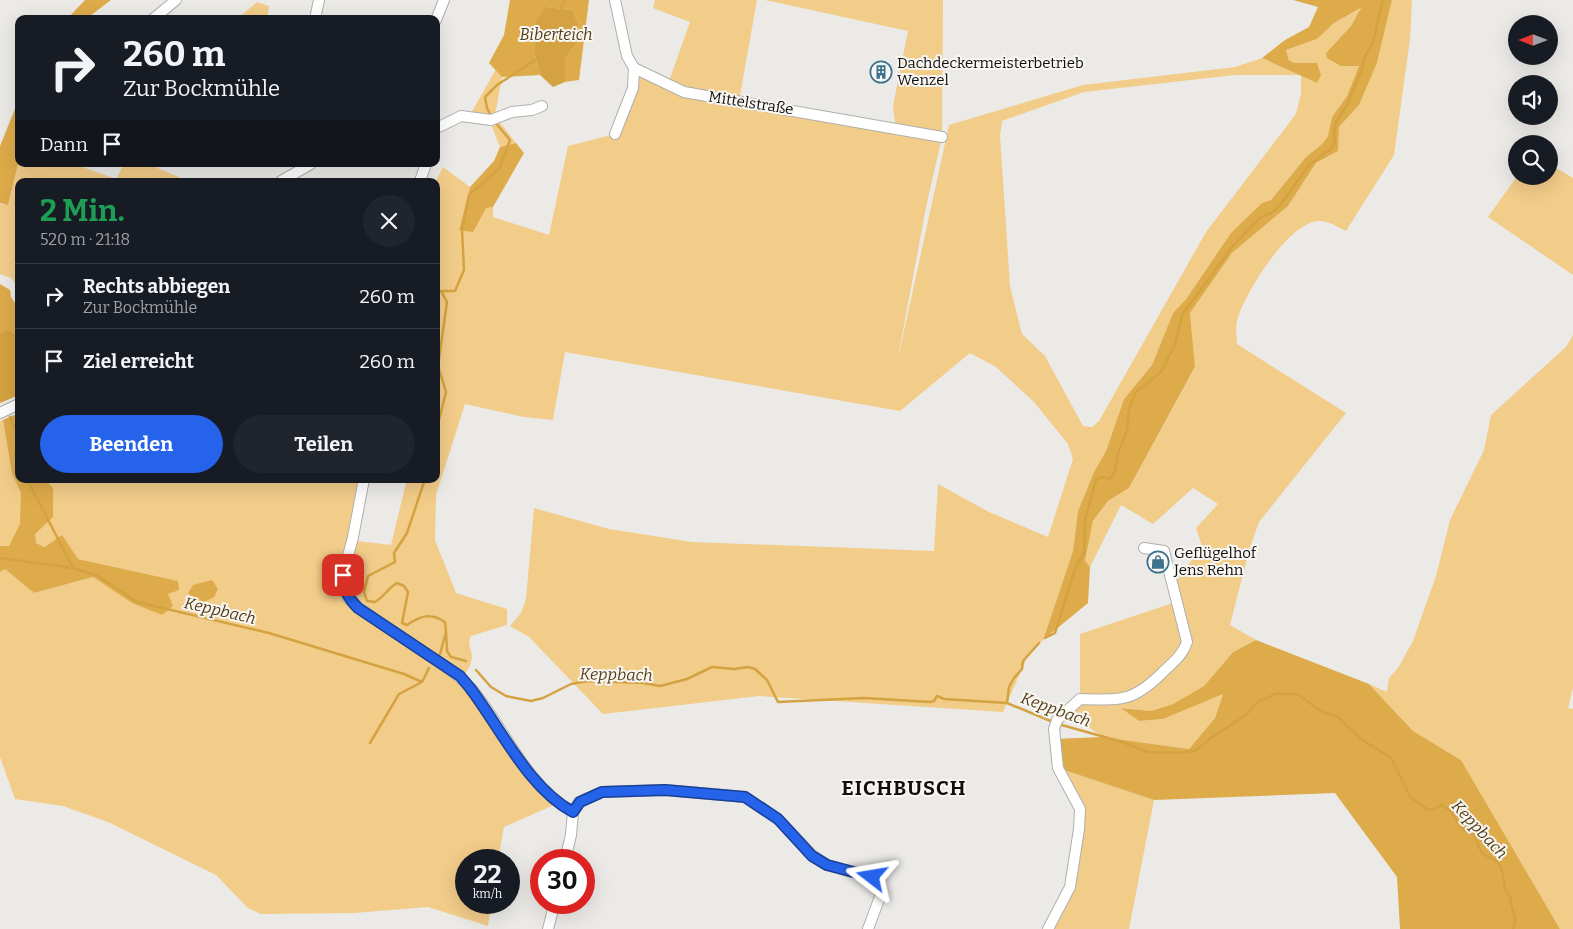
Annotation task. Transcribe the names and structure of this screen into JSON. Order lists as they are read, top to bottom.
{
  "streets": {
    "street": ["Mittelstraße"]
  },
  "districts": ["EICHBUSCH"],
  "water": ["Biberteich", "Keppbach"],
  "places": {
    "building": ["Dachdeckermeisterbetrieb Wenzel"],
    "shop": ["Geflügelhof Jens Rehn"]
  },
  "north": "left",
  "page": {
    "turn": ["260 m", "Zur Bockmühle"],
    "then": "Dann",
    "heading": ["2 Min.", "520 m · 21:18"],
    "list": [
      {
        "name": "Rechts abbiegen",
        "note": "Zur Bockmühle",
        "value": "260 m"
      },
      {
        "name": "Ziel erreicht",
        "value": "260 m"
      }
    ],
    "buttons": ["Beenden", "Teilen"],
    "speed": "22 km/h",
    "limit": "30"
  }
}
